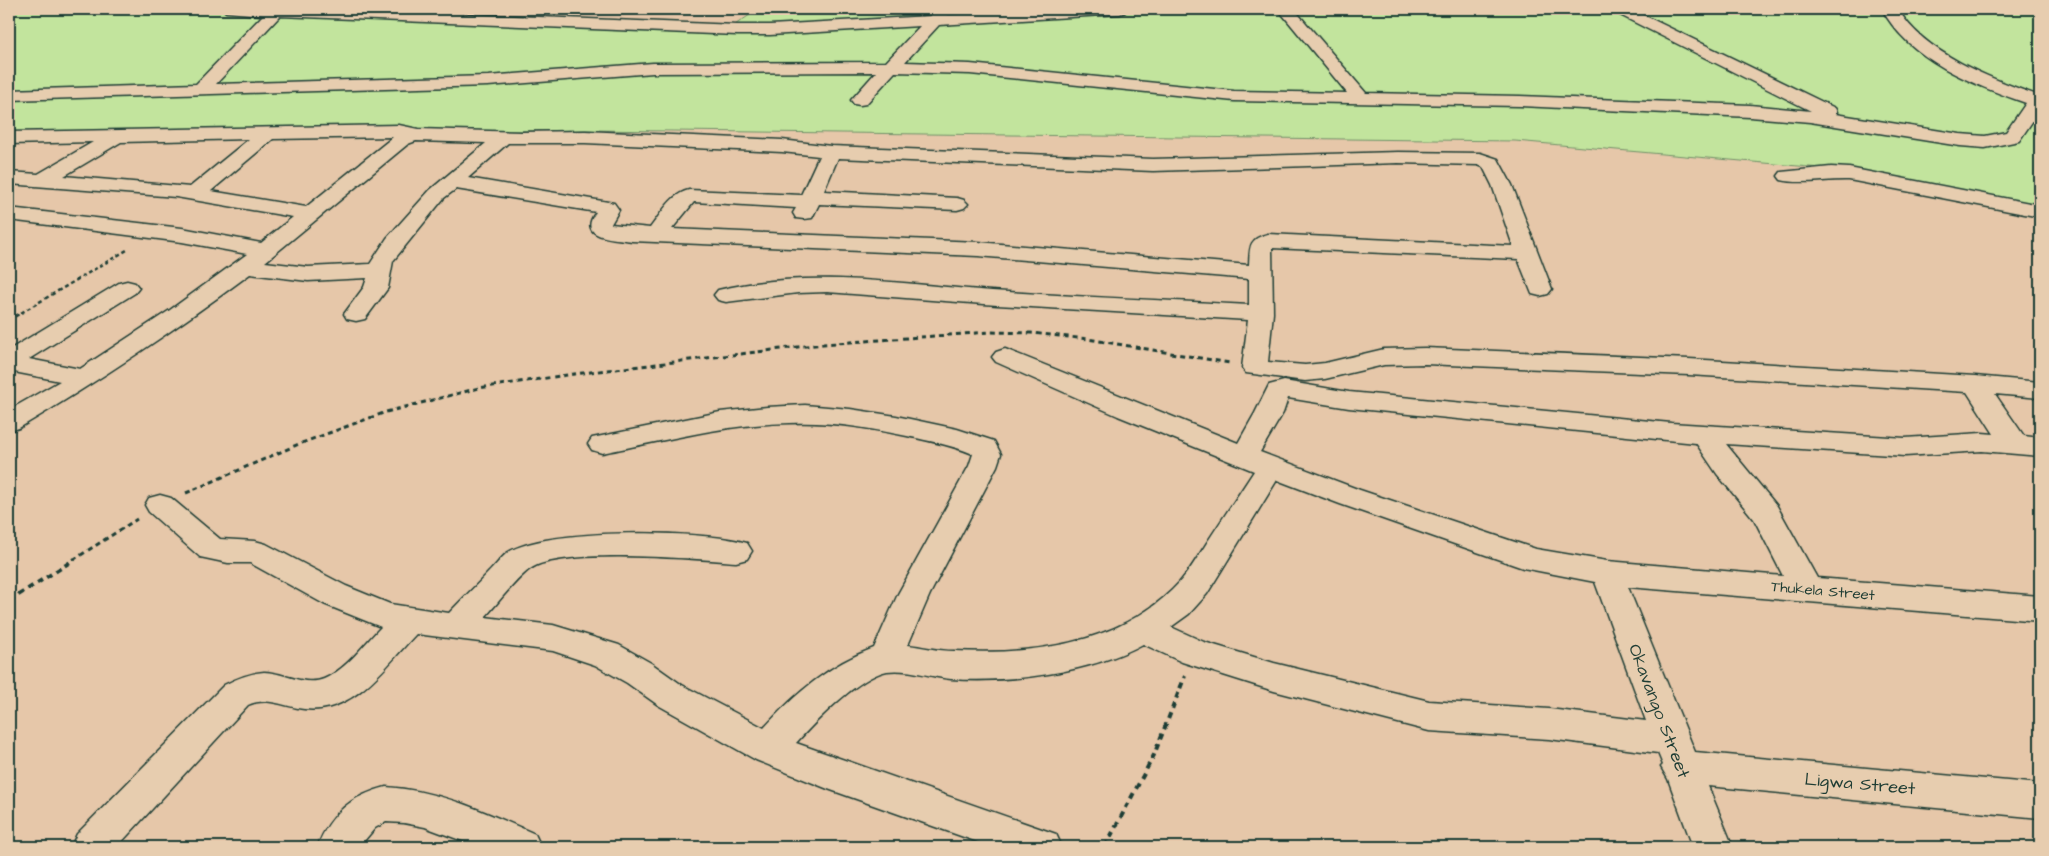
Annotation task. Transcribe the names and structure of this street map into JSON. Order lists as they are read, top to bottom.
{
  "streets": {
    "street": ["Thukela Street", "Okavango Street", "Ligwa Street"]
  },
  "crossings": [
    ["Thukela Street", "Okavango Street"],
    ["Okavango Street", "Ligwa Street"]
  ]
}
